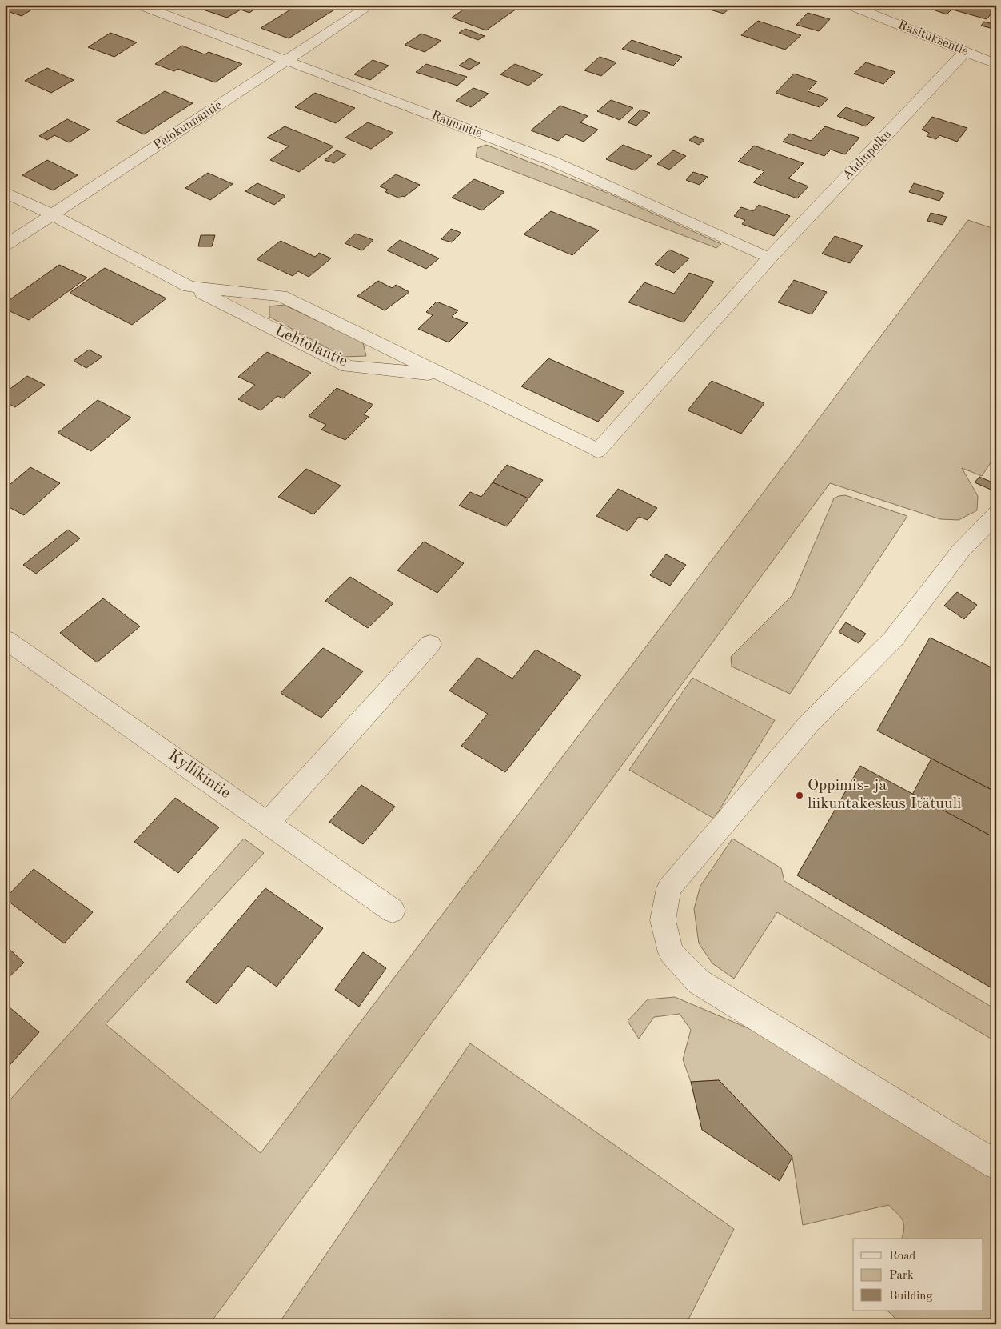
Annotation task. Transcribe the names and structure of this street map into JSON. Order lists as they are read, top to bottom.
{
  "streets": {
    "street": [
      "Rasituksentie",
      "Raunintie",
      "Palokunnantie",
      "Ahdinpolku",
      "Lehtolantie",
      "Kyllikintie"
    ]
  },
  "crossings": [
    ["Rasituksentie", "Ahdinpolku"],
    ["Raunintie", "Palokunnantie"],
    ["Raunintie", "Ahdinpolku"],
    ["Palokunnantie", "Lehtolantie"],
    ["Ahdinpolku", "Lehtolantie"]
  ],
  "places": ["Oppimis- ja liikuntakeskus Itätuuli"],
  "legend": ["Road", "Park", "Building"]
}
